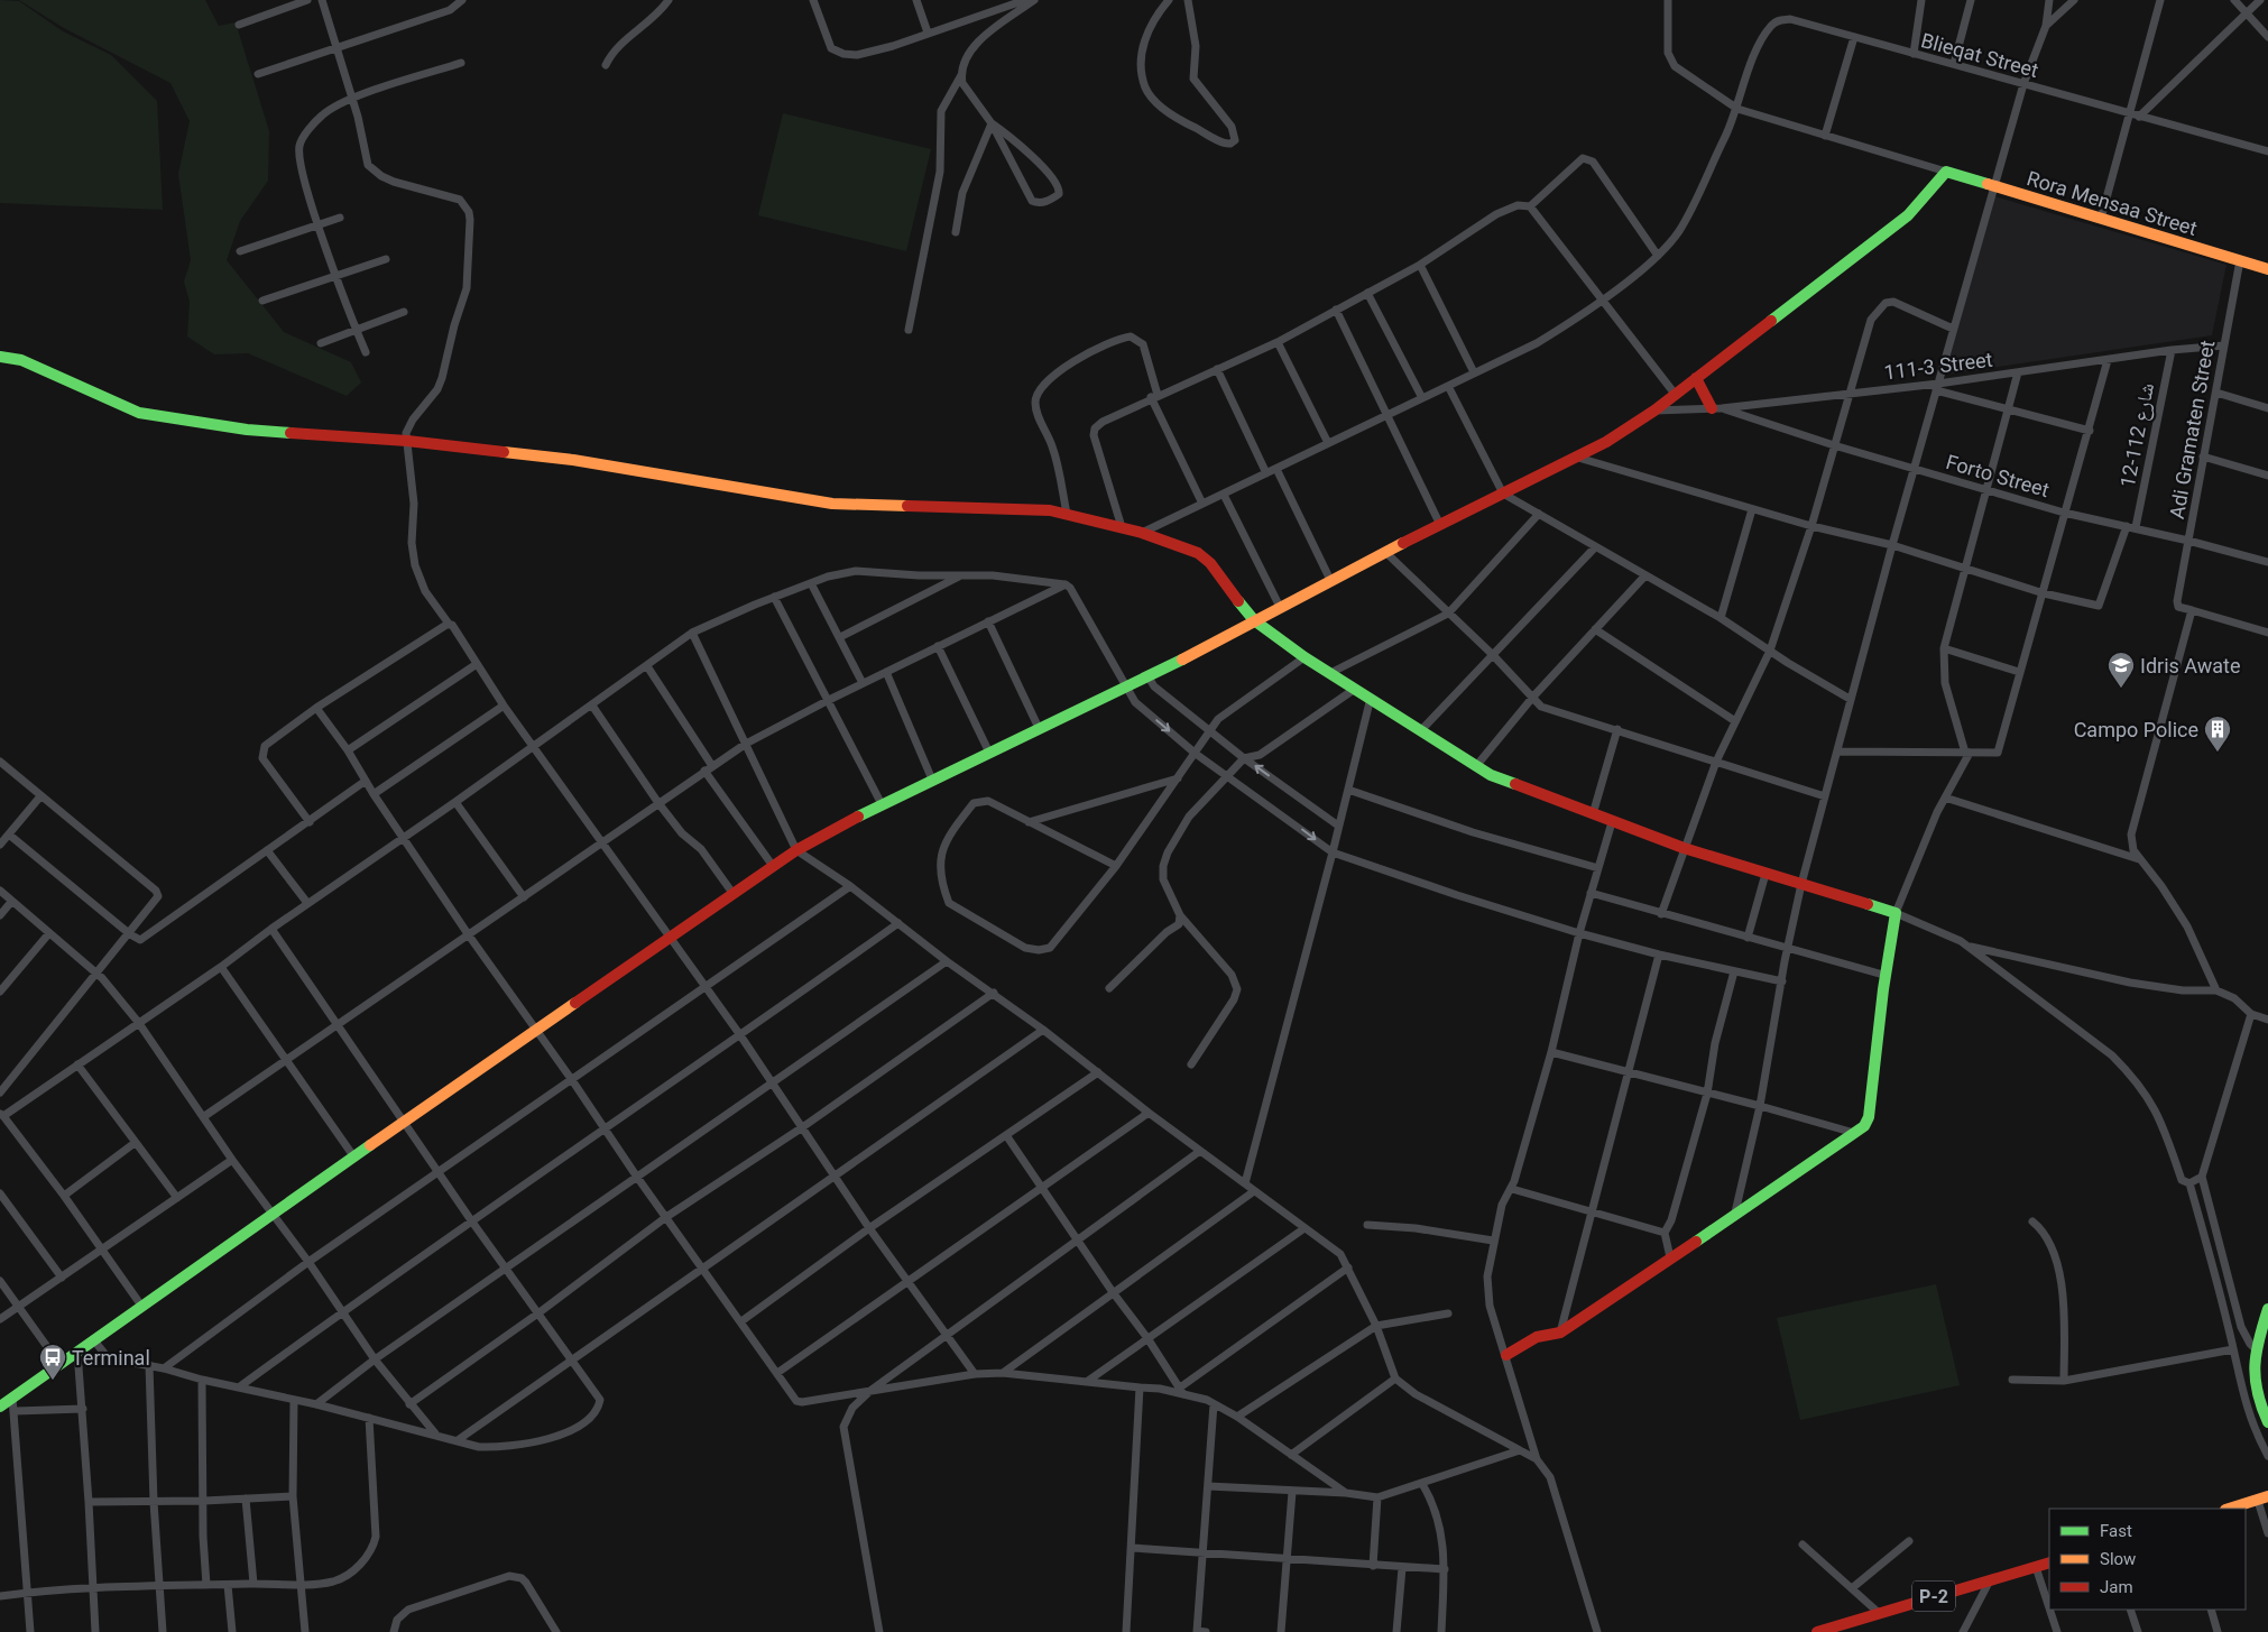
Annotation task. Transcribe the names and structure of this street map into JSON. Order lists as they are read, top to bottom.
{
  "streets": {
    "main road": ["Rora Mensaa Street", "P-2"],
    "street": [
      "Blieqat Street",
      "111-3 Street",
      "Adi Gramaten Street",
      "شارع 112-12",
      "Forto Street"
    ]
  },
  "crossings": [
    ["Rora Mensaa Street", "Adi Gramaten Street"],
    ["111-3 Street", "Adi Gramaten Street"],
    ["111-3 Street", "شارع 112-12"],
    ["111-3 Street", "Forto Street"],
    ["Adi Gramaten Street", "Forto Street"],
    ["شارع 112-12", "Forto Street"]
  ],
  "places": {
    "school or university": ["Idris Awate"],
    "building": ["Campo Police"],
    "bus stop": ["Terminal"]
  },
  "legend": ["Fast", "Slow", "Jam"]
}
